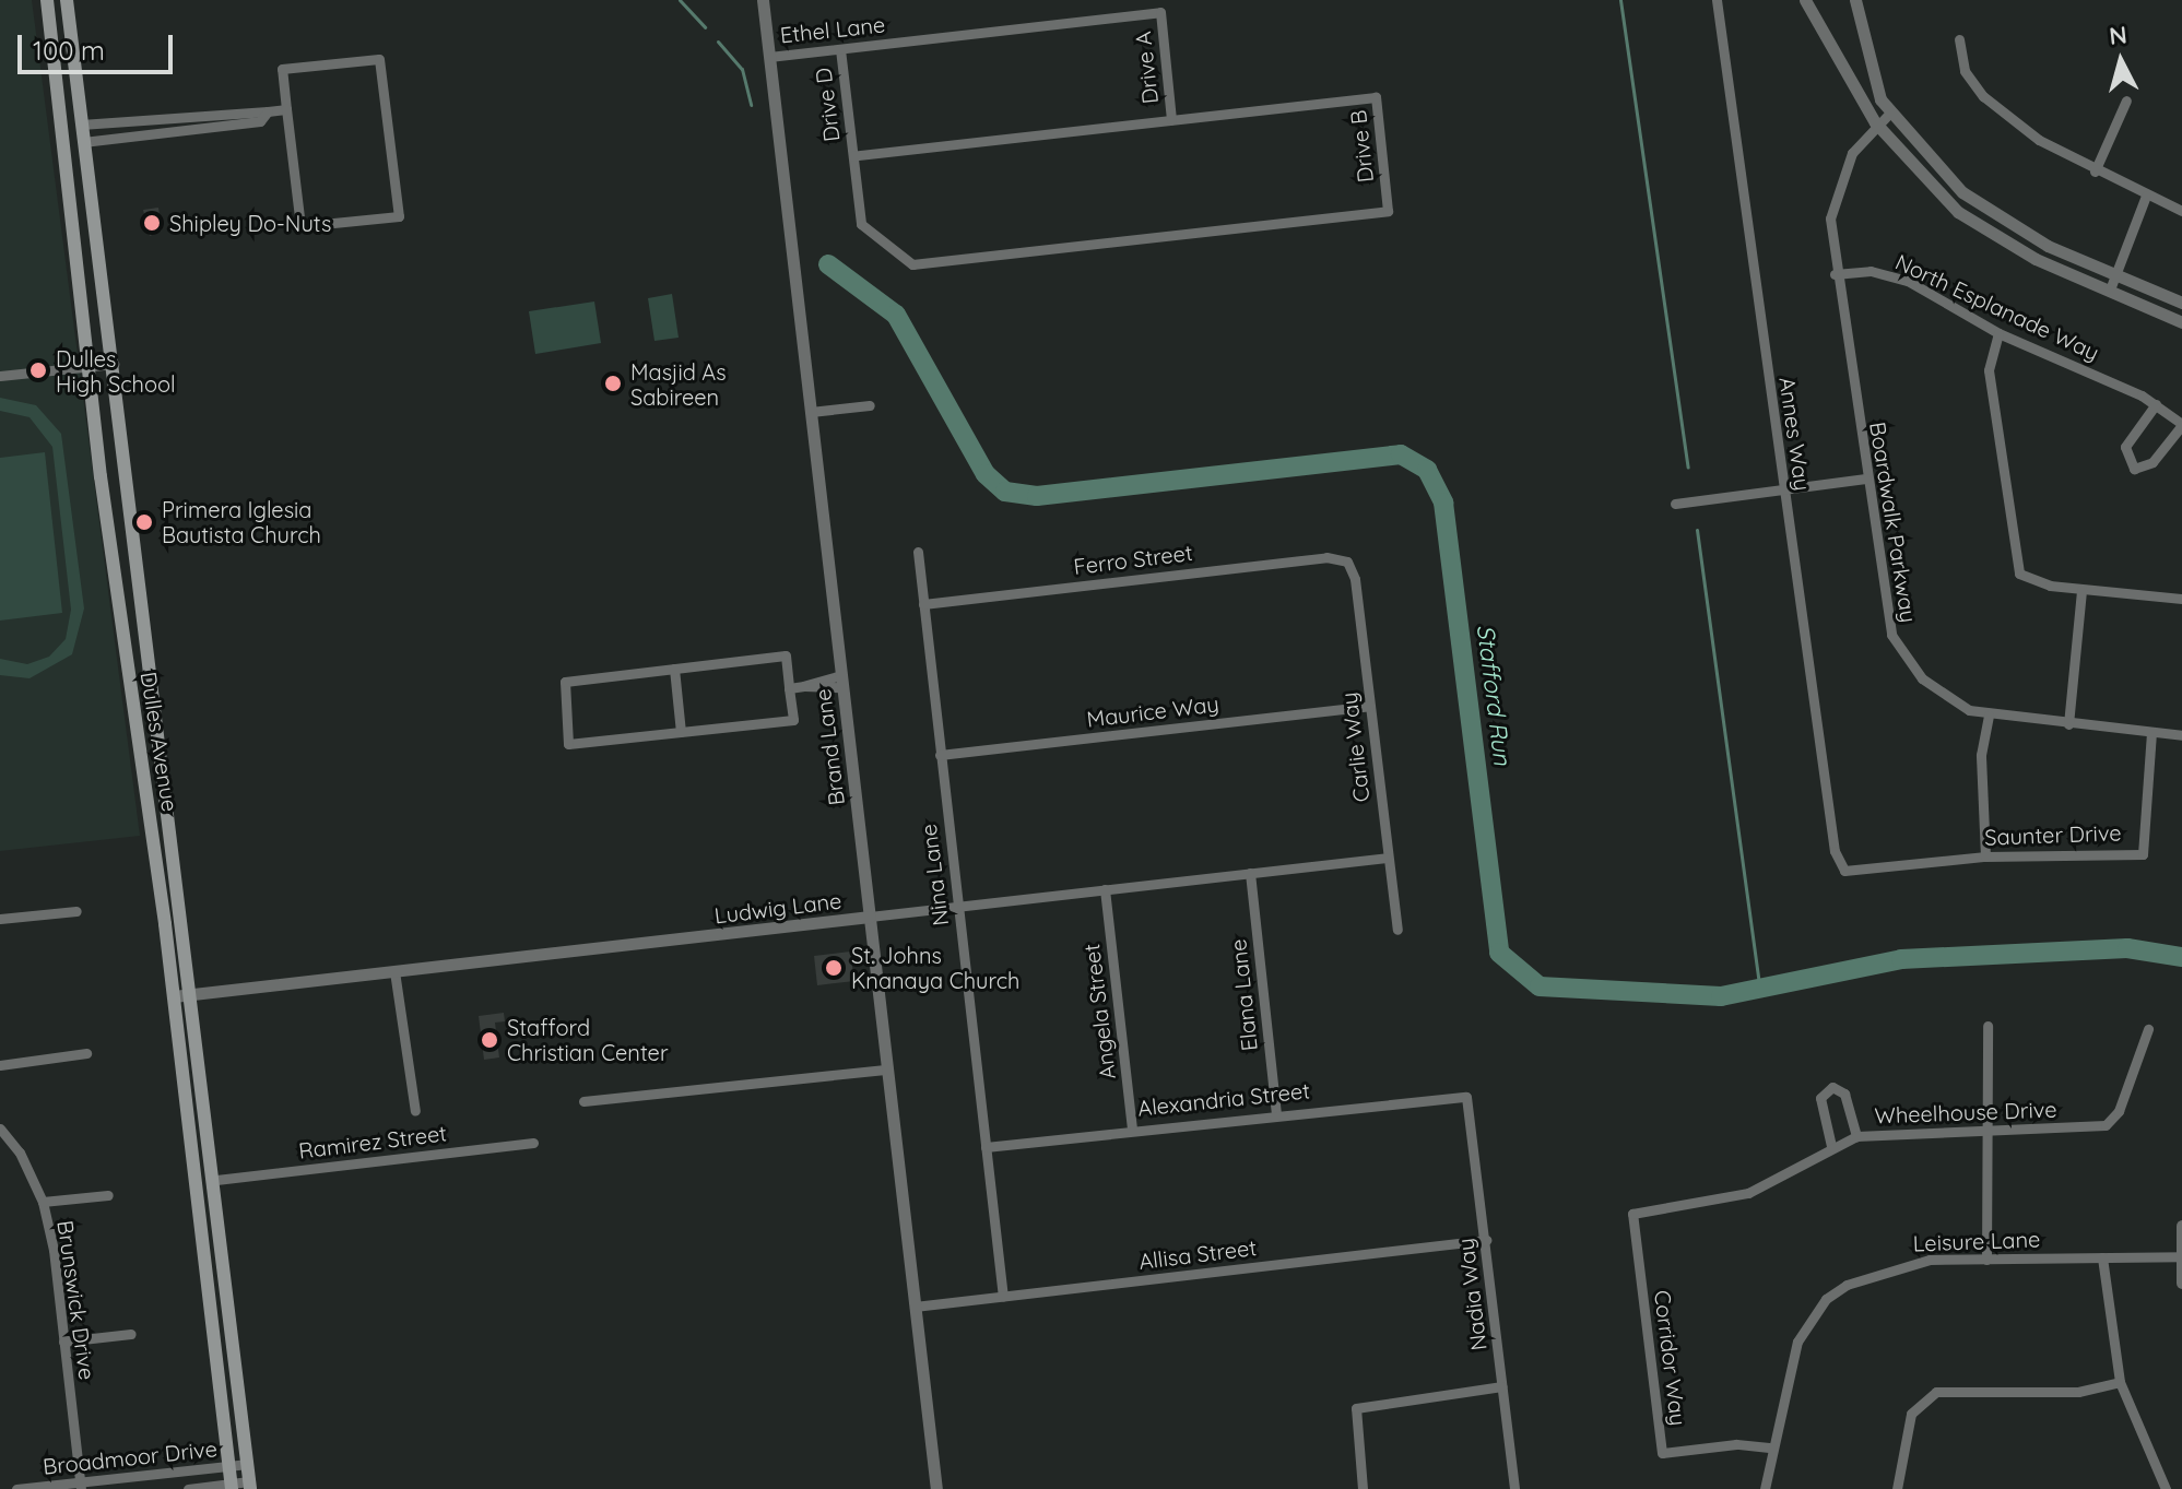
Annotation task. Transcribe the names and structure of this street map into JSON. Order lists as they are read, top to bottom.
{
  "streets": {
    "main road": ["Dulles Avenue"],
    "street": [
      "Ethel Lane",
      "Drive A",
      "Drive D",
      "Drive B",
      "North Esplanade Way",
      "Annes Way",
      "Boardwalk Parkway",
      "Ferro Street",
      "Maurice Way",
      "Brand Lane",
      "Carlie Way",
      "Saunter Drive",
      "Nina Lane",
      "Ludwig Lane",
      "Elana Lane",
      "Angela Street",
      "Alexandria Street",
      "Wheelhouse Drive",
      "Ramirez Street",
      "Leisure Lane",
      "Allisa Street",
      "Nadia Way",
      "Brunswick Drive",
      "Corridor Way",
      "Broadmoor Drive"
    ]
  },
  "crossings": [
    ["Ethel Lane", "Drive A"],
    ["Ethel Lane", "Drive D"],
    ["Ethel Lane", "Brand Lane"],
    ["Drive A", "Drive B"],
    ["Drive D", "Drive B"],
    ["North Esplanade Way", "Boardwalk Parkway"],
    ["Annes Way", "Saunter Drive"],
    ["Boardwalk Parkway", "Saunter Drive"],
    ["Ferro Street", "Carlie Way"],
    ["Ferro Street", "Nina Lane"],
    ["Maurice Way", "Carlie Way"],
    ["Maurice Way", "Nina Lane"],
    ["Dulles Avenue", "Ludwig Lane"],
    ["Dulles Avenue", "Ramirez Street"],
    ["Dulles Avenue", "Broadmoor Drive"],
    ["Brand Lane", "Ludwig Lane"],
    ["Brand Lane", "Allisa Street"],
    ["Carlie Way", "Ludwig Lane"],
    ["Nina Lane", "Ludwig Lane"],
    ["Nina Lane", "Alexandria Street"],
    ["Nina Lane", "Allisa Street"],
    ["Ludwig Lane", "Elana Lane"],
    ["Ludwig Lane", "Angela Street"],
    ["Elana Lane", "Alexandria Street"],
    ["Angela Street", "Alexandria Street"],
    ["Alexandria Street", "Nadia Way"],
    ["Wheelhouse Drive", "Corridor Way"],
    ["Leisure Lane", "Corridor Way"],
    ["Allisa Street", "Nadia Way"],
    ["Brunswick Drive", "Broadmoor Drive"]
  ],
  "water": ["Stafford Run"],
  "places": [
    "Shipley Do-Nuts",
    "Dulles High School",
    "Masjid As Sabireen",
    "Primera Iglesia Bautista Church",
    "St. Johns Knanaya Church",
    "Stafford Christian Center"
  ],
  "scale_bar": "100 m",
  "north": "top"
}
